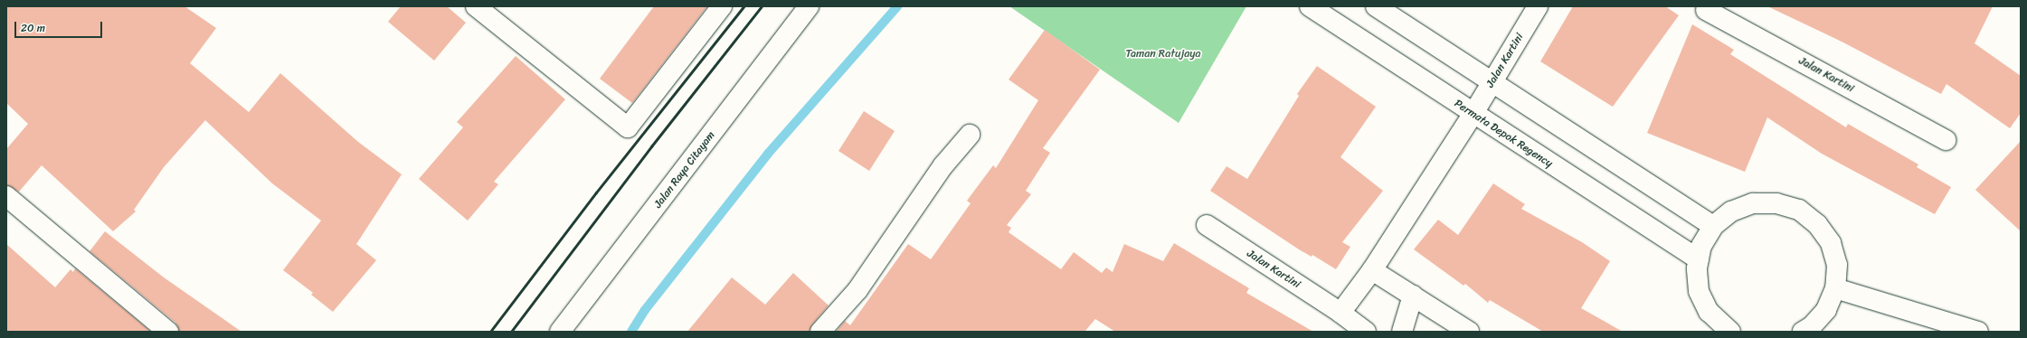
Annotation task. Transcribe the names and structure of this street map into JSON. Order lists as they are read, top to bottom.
{
  "streets": {
    "street": ["Jalan Kartini", "Permata Depok Regency", "Jalan Raya Citayam"]
  },
  "crossings": [
    ["Jalan Kartini", "Permata Depok Regency"]
  ],
  "parks": ["Taman Ratujaya"],
  "scale_bar": "20 m"
}
